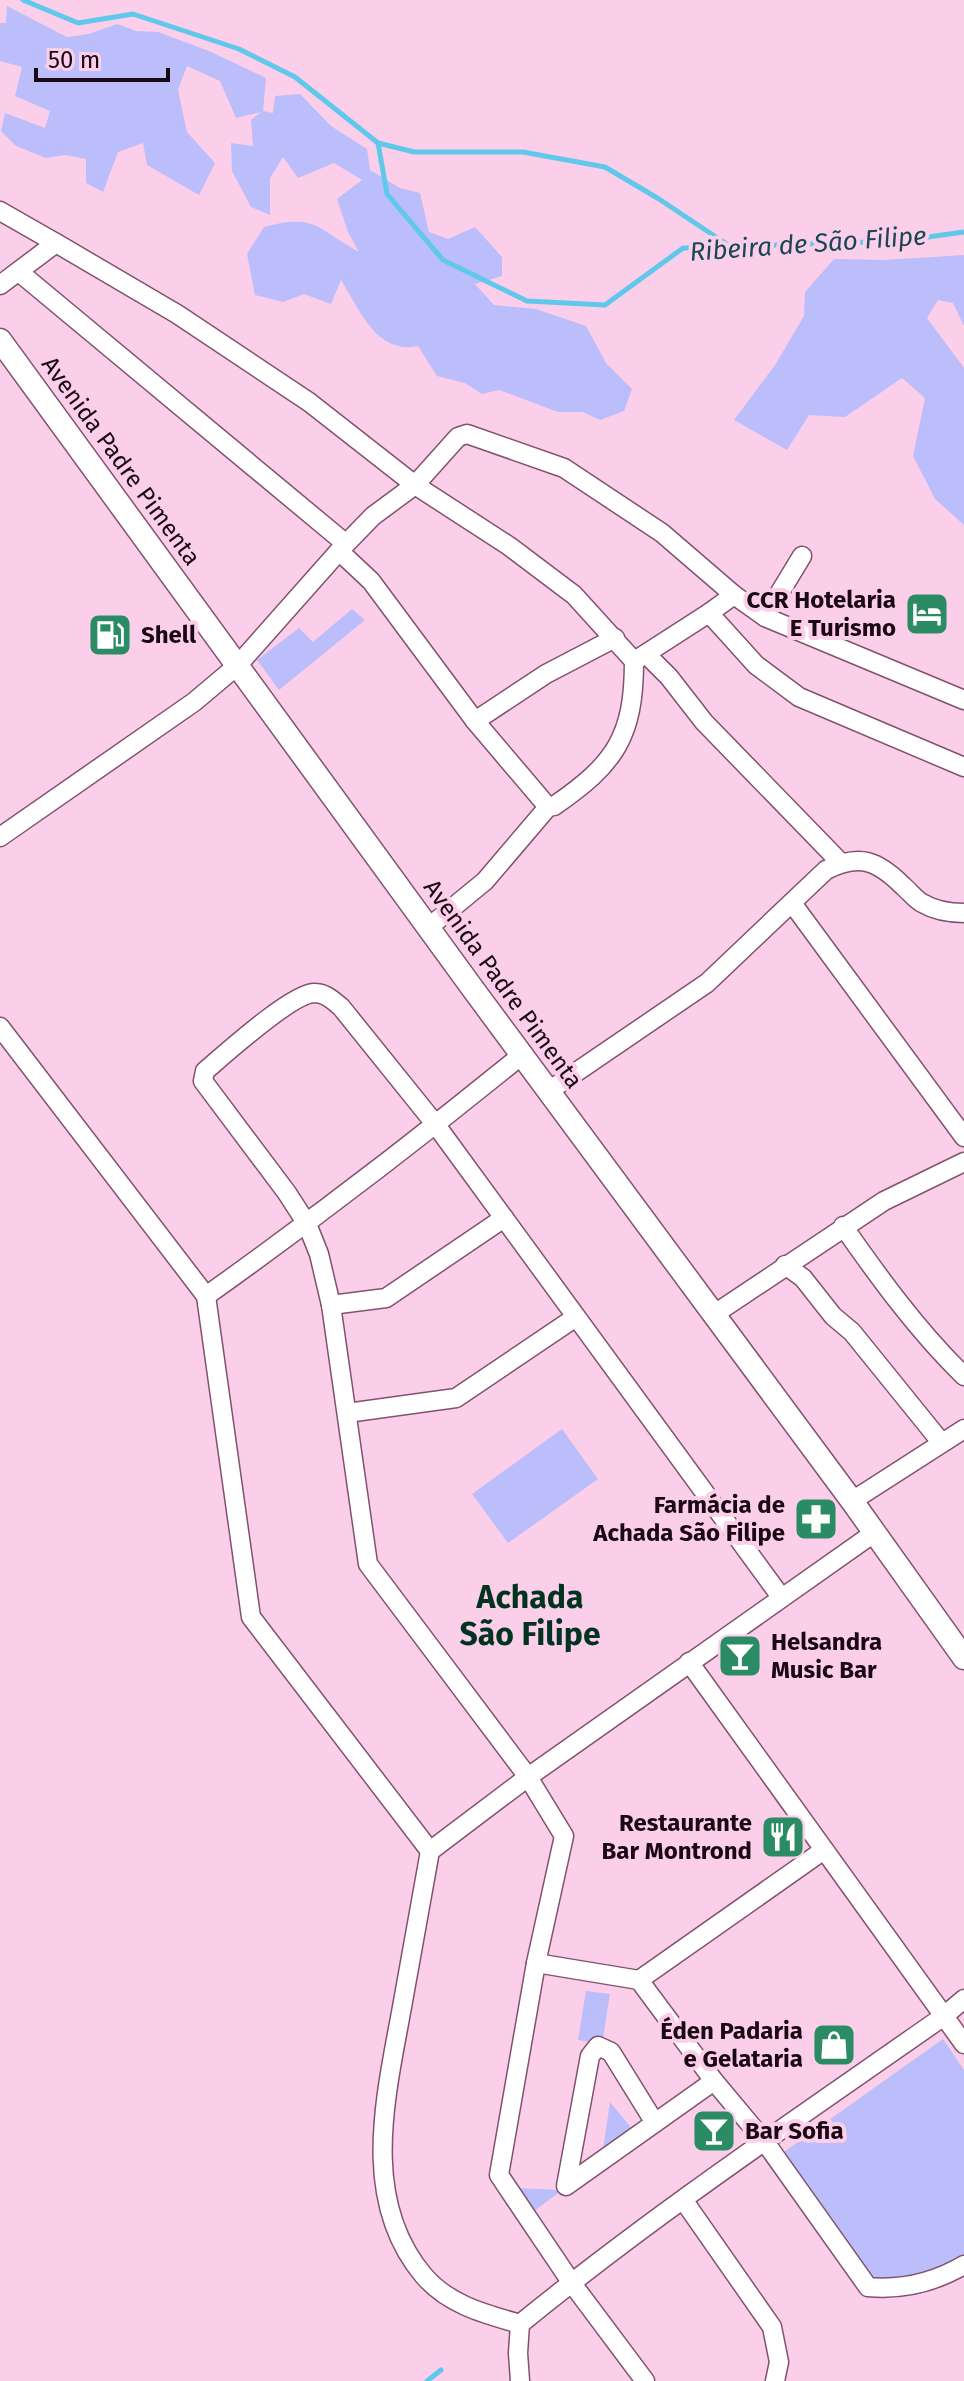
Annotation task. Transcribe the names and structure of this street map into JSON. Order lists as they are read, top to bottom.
{
  "streets": {
    "main road": ["Avenida Padre Pimenta"]
  },
  "districts": ["Achada São Filipe"],
  "water": ["Ribeira de São Filipe"],
  "places": {
    "hotel": ["CCR Hotelaria E Turismo"],
    "fuel station": ["Shell"],
    "pharmacy": ["Farmácia de Achada São Filipe"],
    "bar": ["Helsandra Music Bar", "Bar Sofia"],
    "restaurant": ["Restaurante Bar Montrond"],
    "shop": ["Éden Padaria e Gelataria"]
  },
  "scale_bar": "50 m"
}
